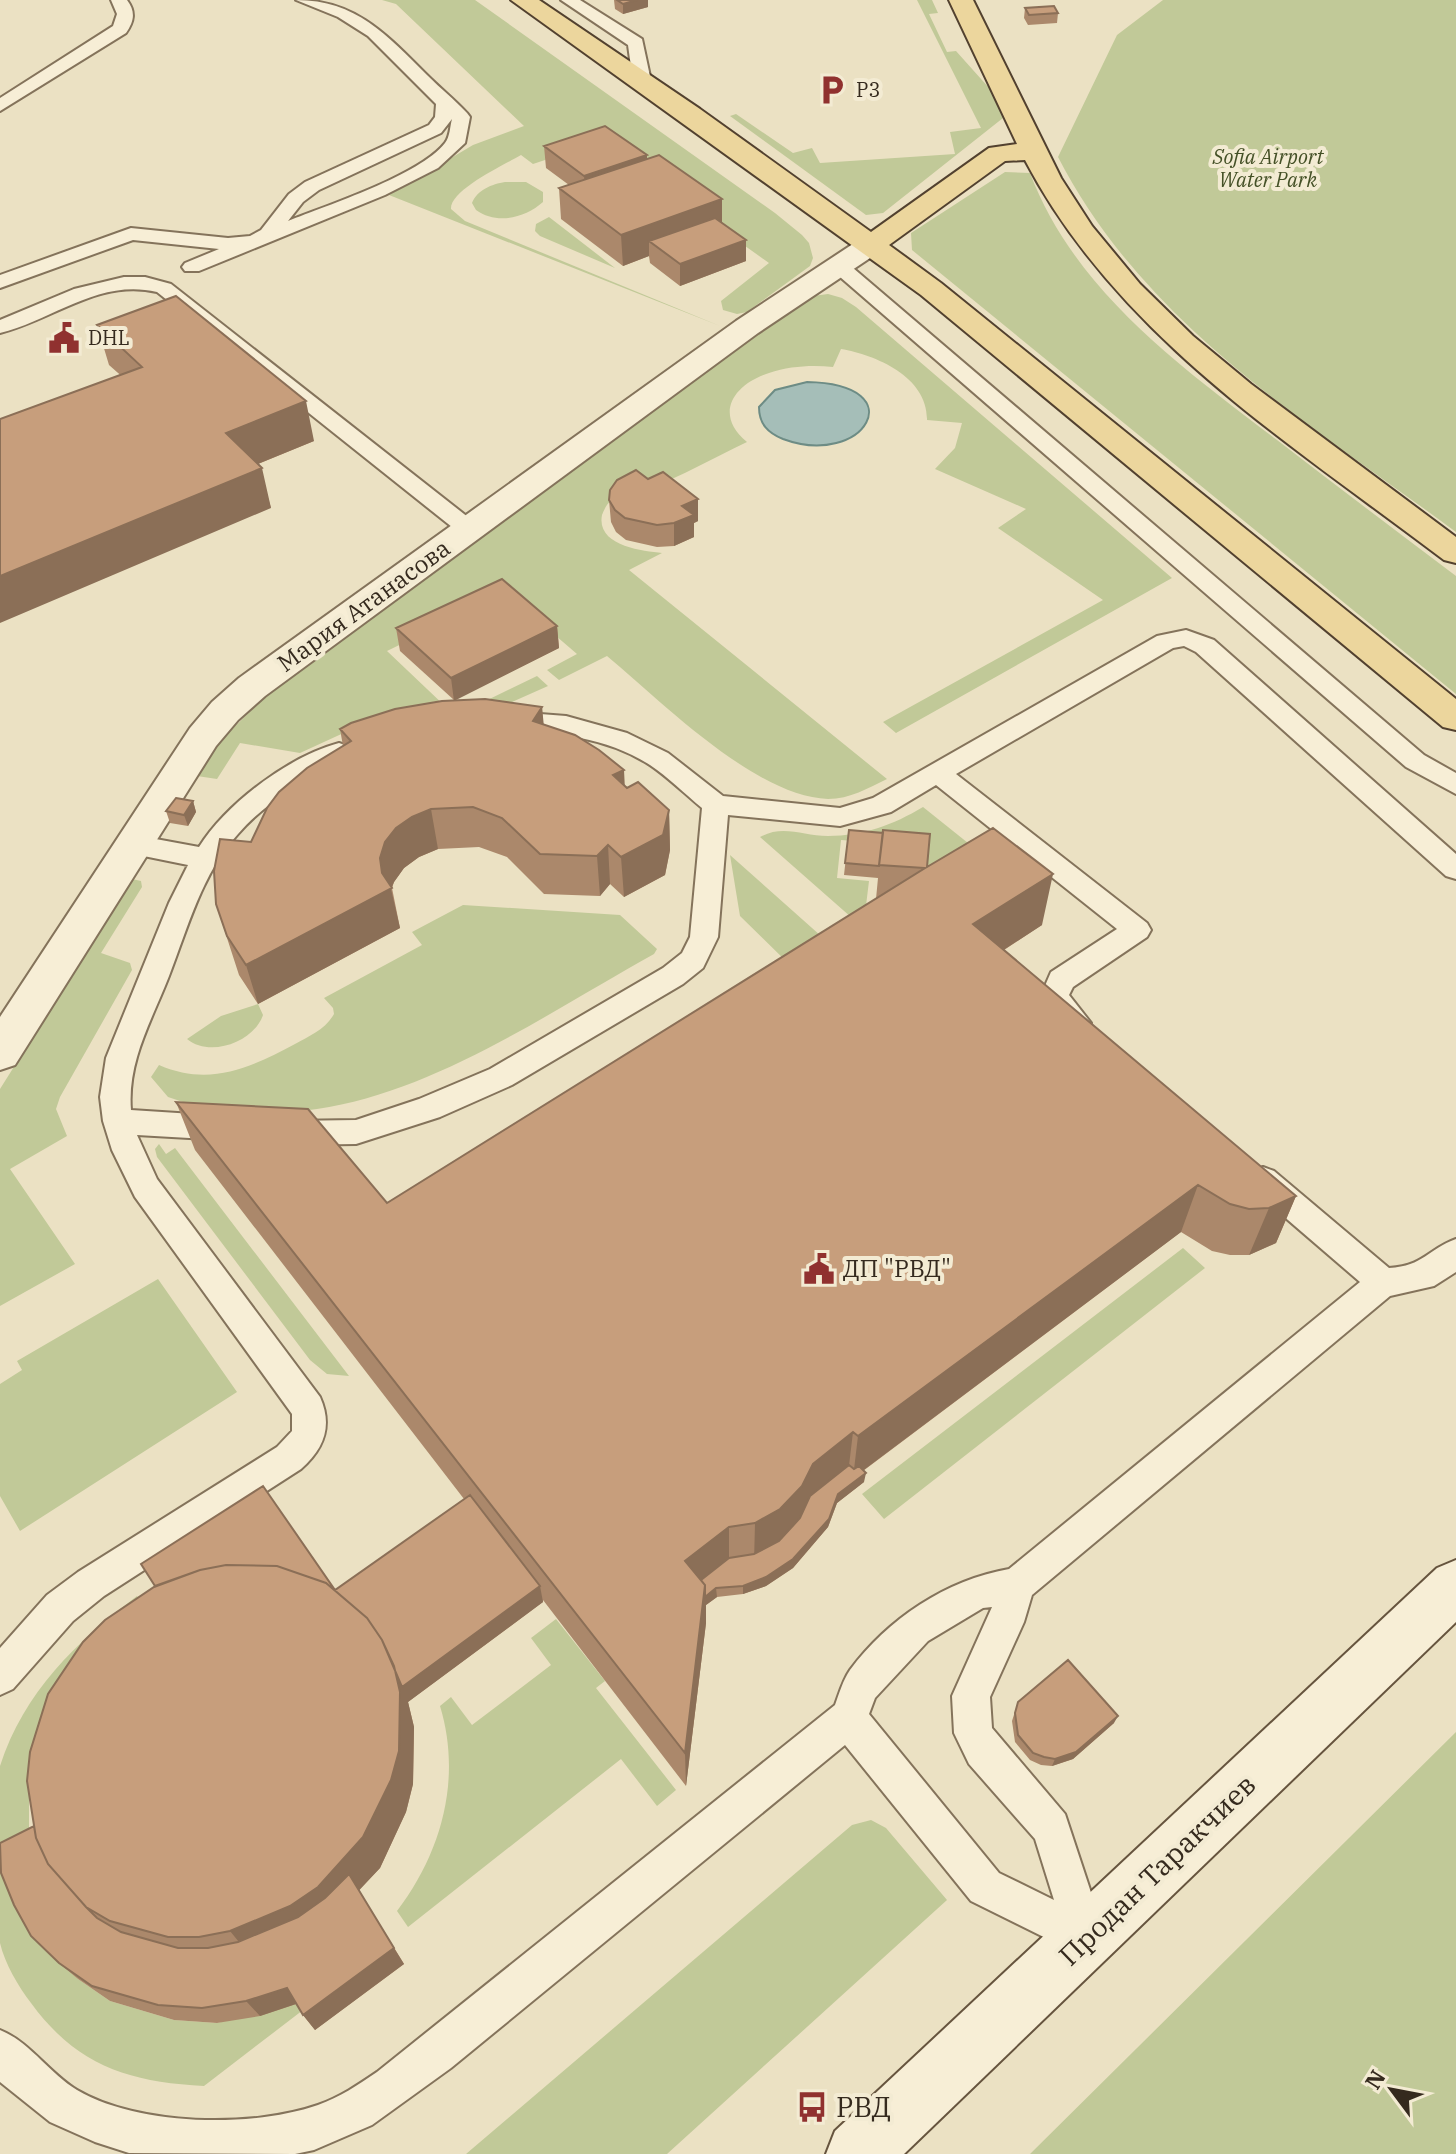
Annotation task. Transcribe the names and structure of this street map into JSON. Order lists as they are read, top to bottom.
{
  "streets": {
    "street": ["Мария Атанасова", "Продан Таракчиев"]
  },
  "parks": ["Sofia Airport Water Park"],
  "places": {
    "parking": ["P3"],
    "public building": ["DHL", "ДП \"РВД\""],
    "bus stop": ["РВД"]
  },
  "north": "top left"
}
